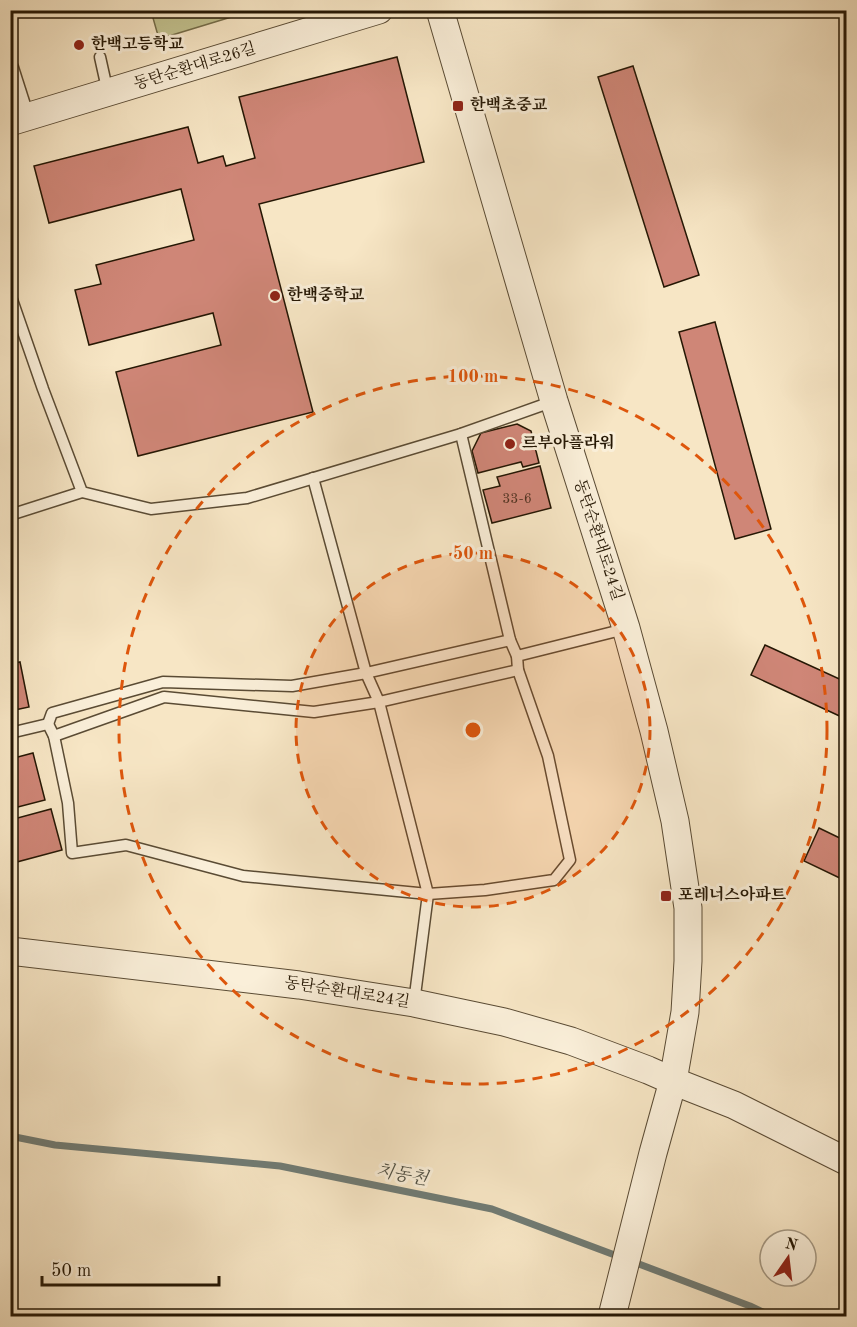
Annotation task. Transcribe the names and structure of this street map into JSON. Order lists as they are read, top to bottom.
{
  "streets": {
    "street": ["동탄순환대로26길", "동탄순환대로24길"]
  },
  "water": ["치동천"],
  "places": {
    "other": ["한백고등학교", "한백중학교", "르부아플라워"],
    "transit": ["한백초중교", "포레너스아파트"]
  },
  "house_numbers": ["33-6"],
  "scale_bar": "50 m",
  "north": "top",
  "rings": ["100 m", "50 m"]
}
